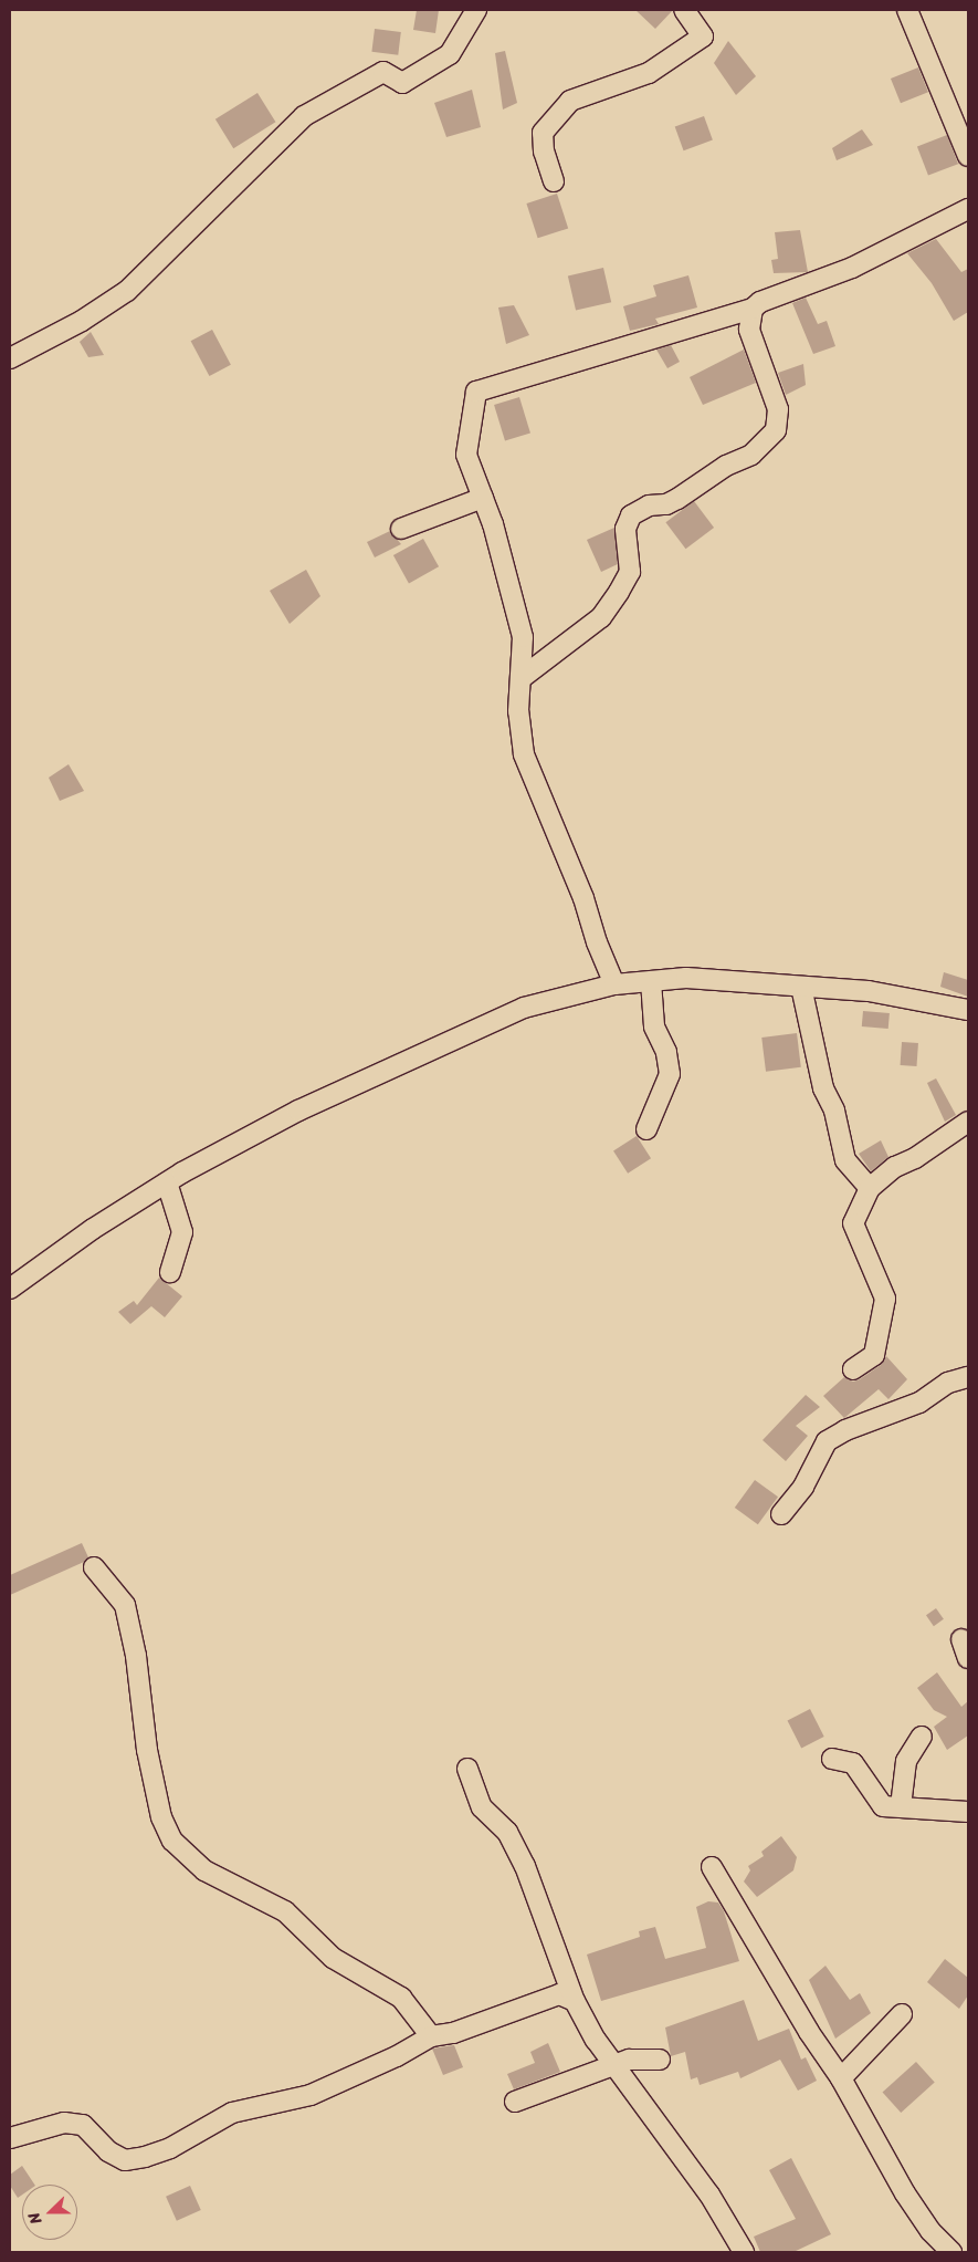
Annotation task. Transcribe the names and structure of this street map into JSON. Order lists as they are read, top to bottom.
{
  "north": "left"
}
